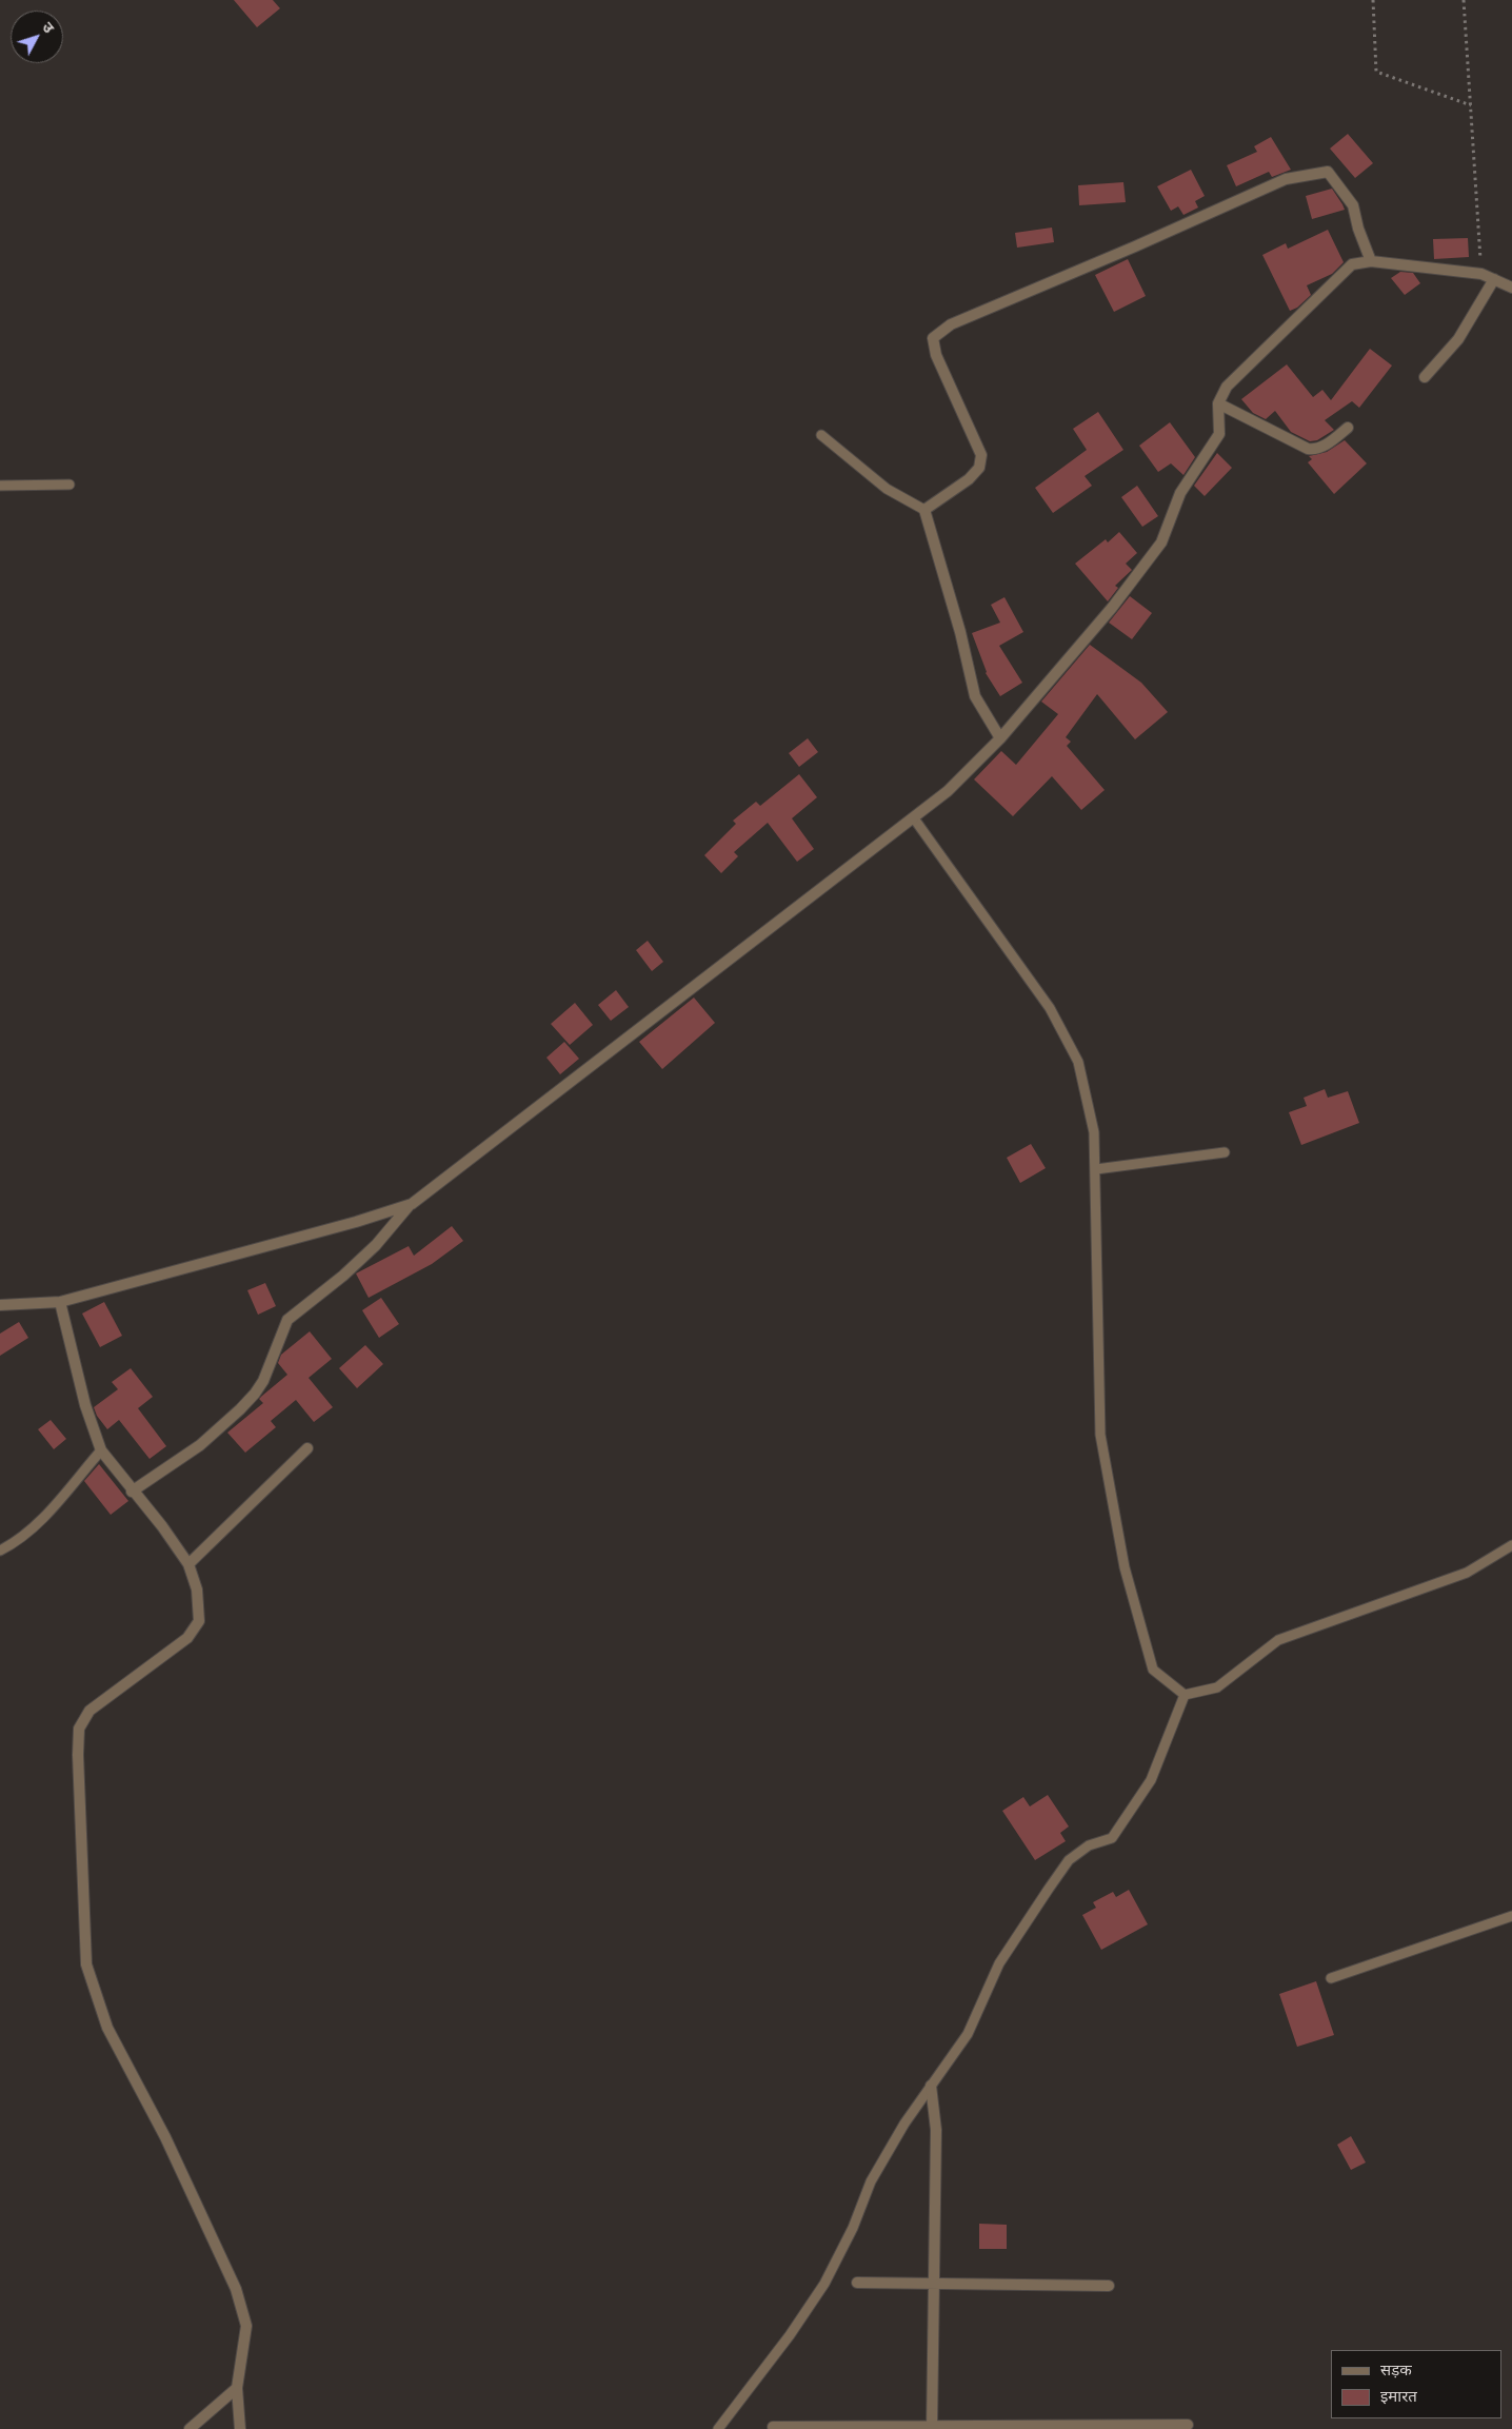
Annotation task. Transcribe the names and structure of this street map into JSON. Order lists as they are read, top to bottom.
{
  "legend": ["सड़क", "इमारत"],
  "north": "top right"
}
